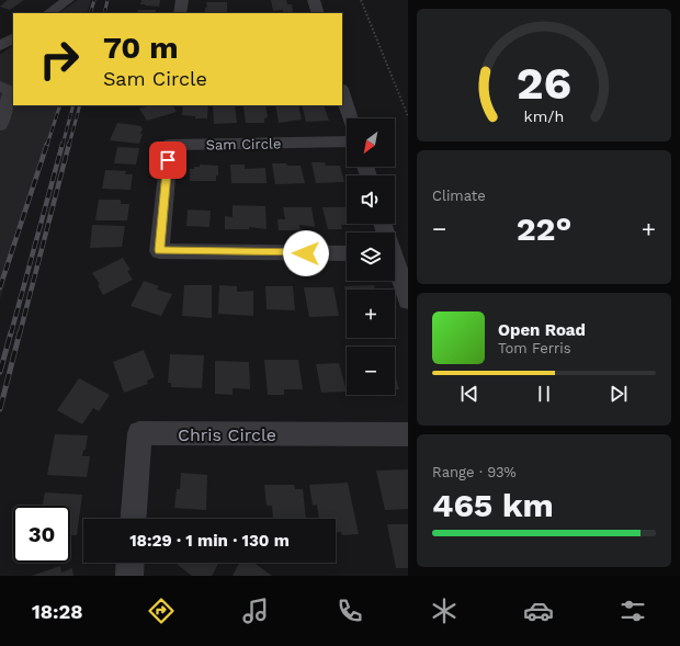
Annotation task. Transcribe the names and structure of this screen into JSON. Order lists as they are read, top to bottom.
{
  "streets": {
    "street": ["Sam Circle", "Chris Circle"]
  },
  "north": "bottom left",
  "page": {
    "turn": ["70 m", "Sam Circle"],
    "map_buttons": ["+", "−"],
    "tile": [
      "Climate",
      ["Range · 93%", "465 km"]
    ],
    "heat": ["−", "22°", "+"],
    "song": ["Open Road", "Tom Ferris"],
    "limit": "30",
    "trip": "18:29 · 1 min · 130 m",
    "tabs": "18:28",
    "gauge": ["26", "km/h"]
  }
}
